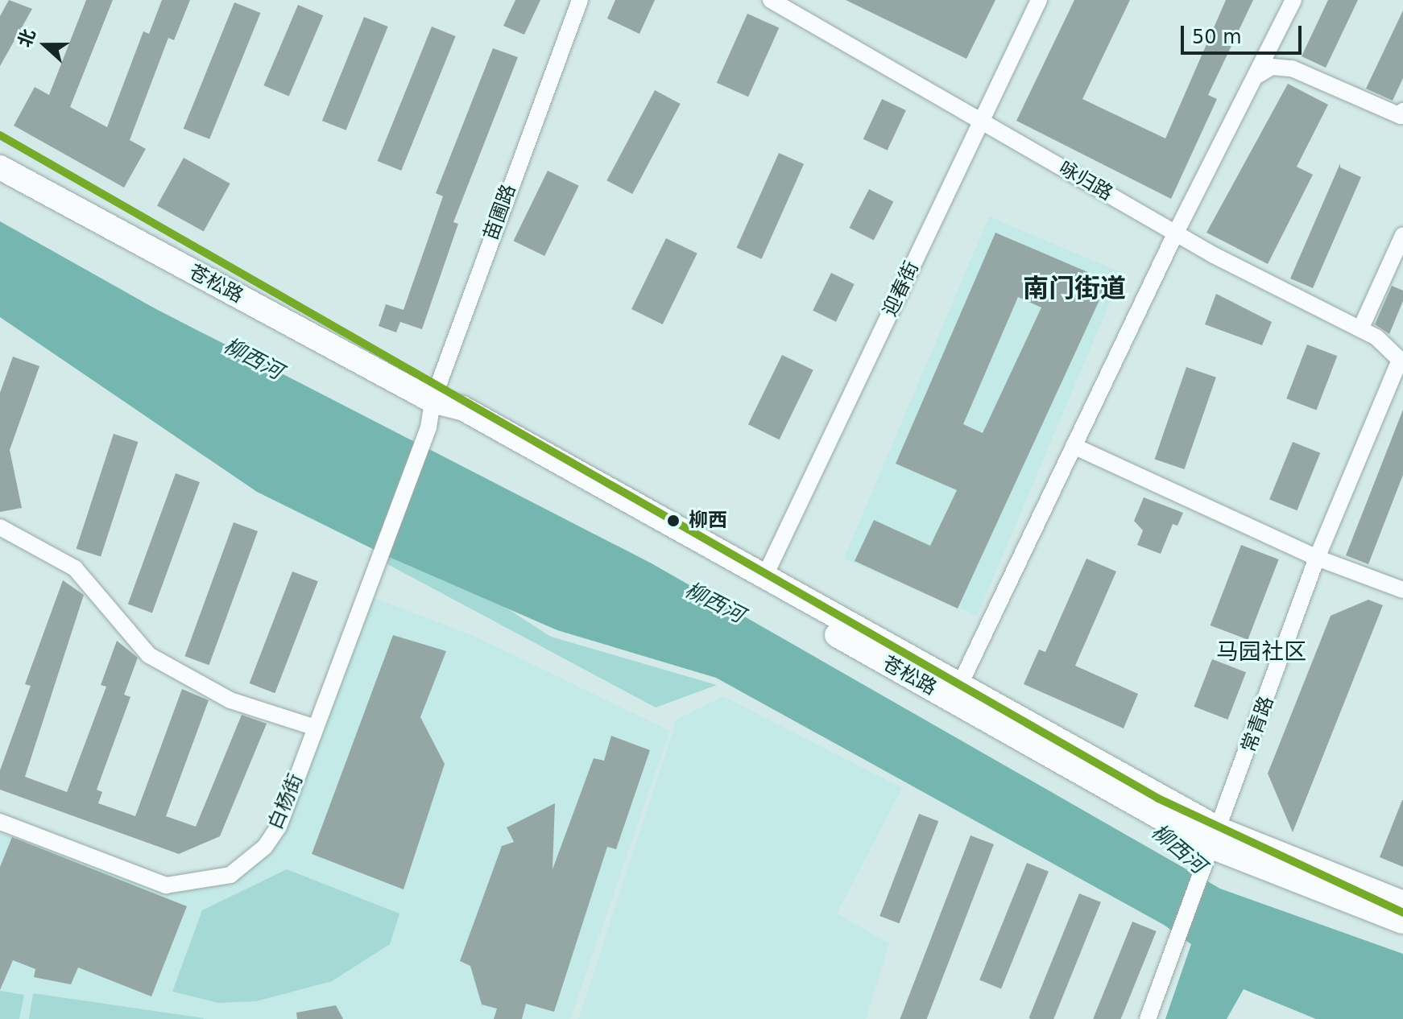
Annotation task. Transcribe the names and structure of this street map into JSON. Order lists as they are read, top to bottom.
{
  "streets": {
    "main road": ["苍松路"],
    "street": [
      "咏归路",
      "苗圃路",
      "迎春街",
      "常青路",
      "白杨街"
    ]
  },
  "crossings": [
    ["咏归路", "迎春街"],
    ["咏归路", "常青路"],
    ["苗圃路", "苍松路"],
    ["苗圃路", "白杨街"],
    ["苍松路", "迎春街"],
    ["苍松路", "常青路"]
  ],
  "districts": ["南门街道", "马园社区"],
  "water": ["柳西河"],
  "places": ["柳西"],
  "scale_bar": "50 m",
  "north": "left"
}
